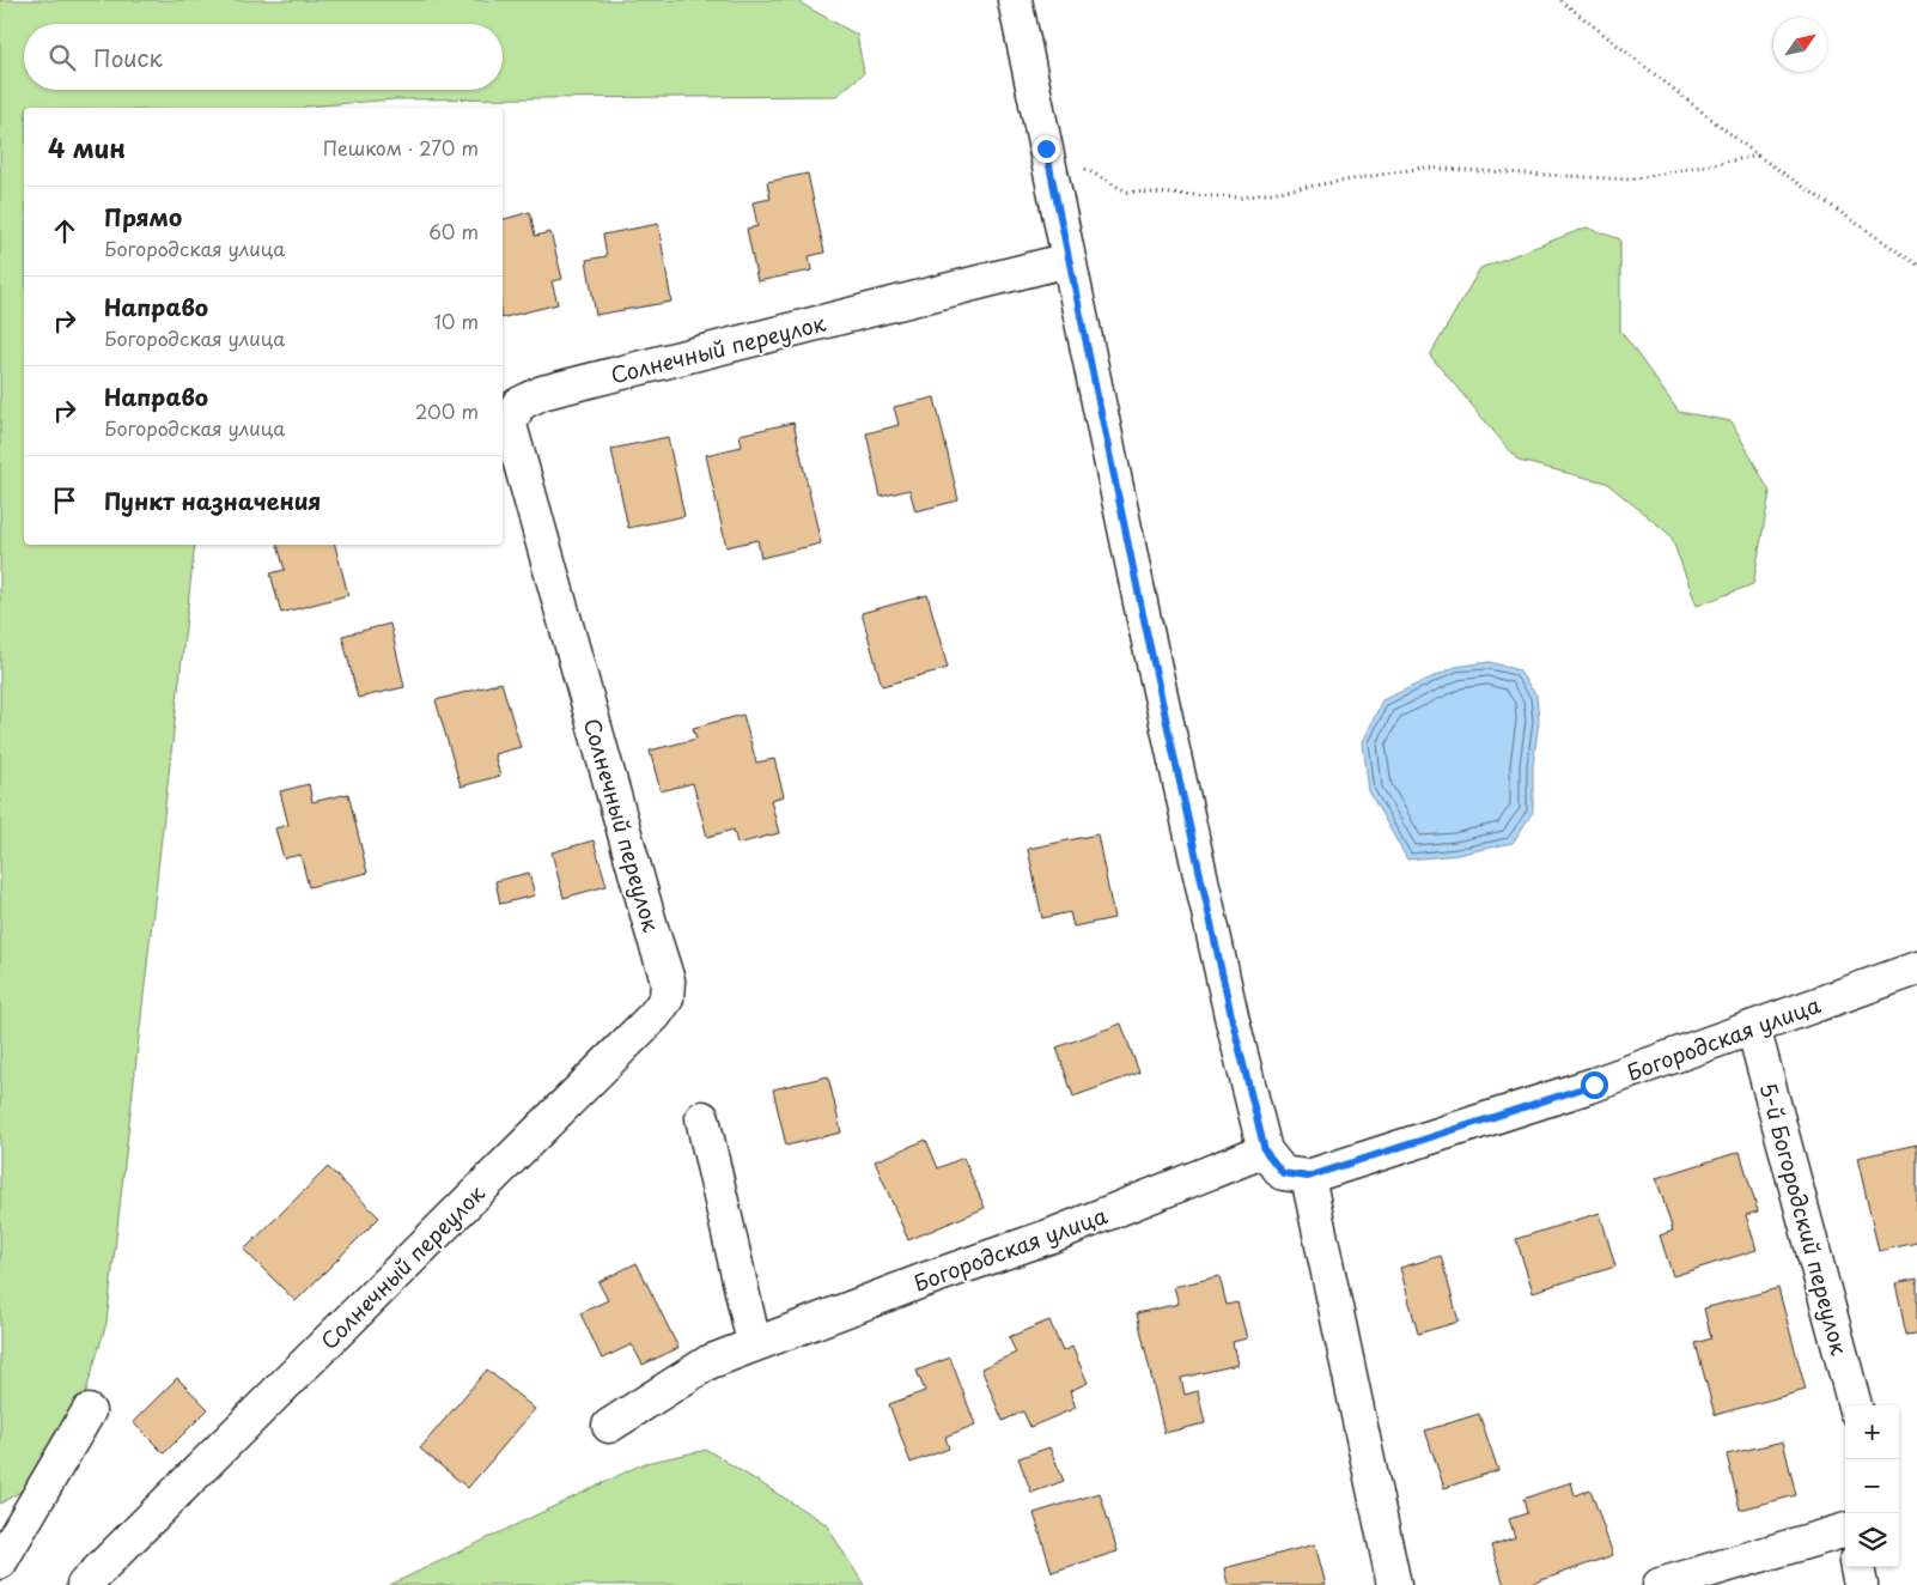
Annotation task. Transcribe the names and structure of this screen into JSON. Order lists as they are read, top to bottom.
{
  "streets": {
    "street": ["Солнечный переулок", "Богородская улица", "5-й Богородский переулок"]
  },
  "crossings": [
    ["Богородская улица", "5-й Богородский переулок"]
  ],
  "north": "top right",
  "page": {
    "search": "Поиск",
    "heading": ["4 мин", "Пешком · 270 m"],
    "list": [
      ["Прямо", "Богородская улица", "60 m"],
      ["Направо", "Богородская улица", "10 m"],
      ["Направо", "Богородская улица", "200 m"],
      "Пункт назначения"
    ],
    "map_buttons": ["+", "−"]
  }
}
